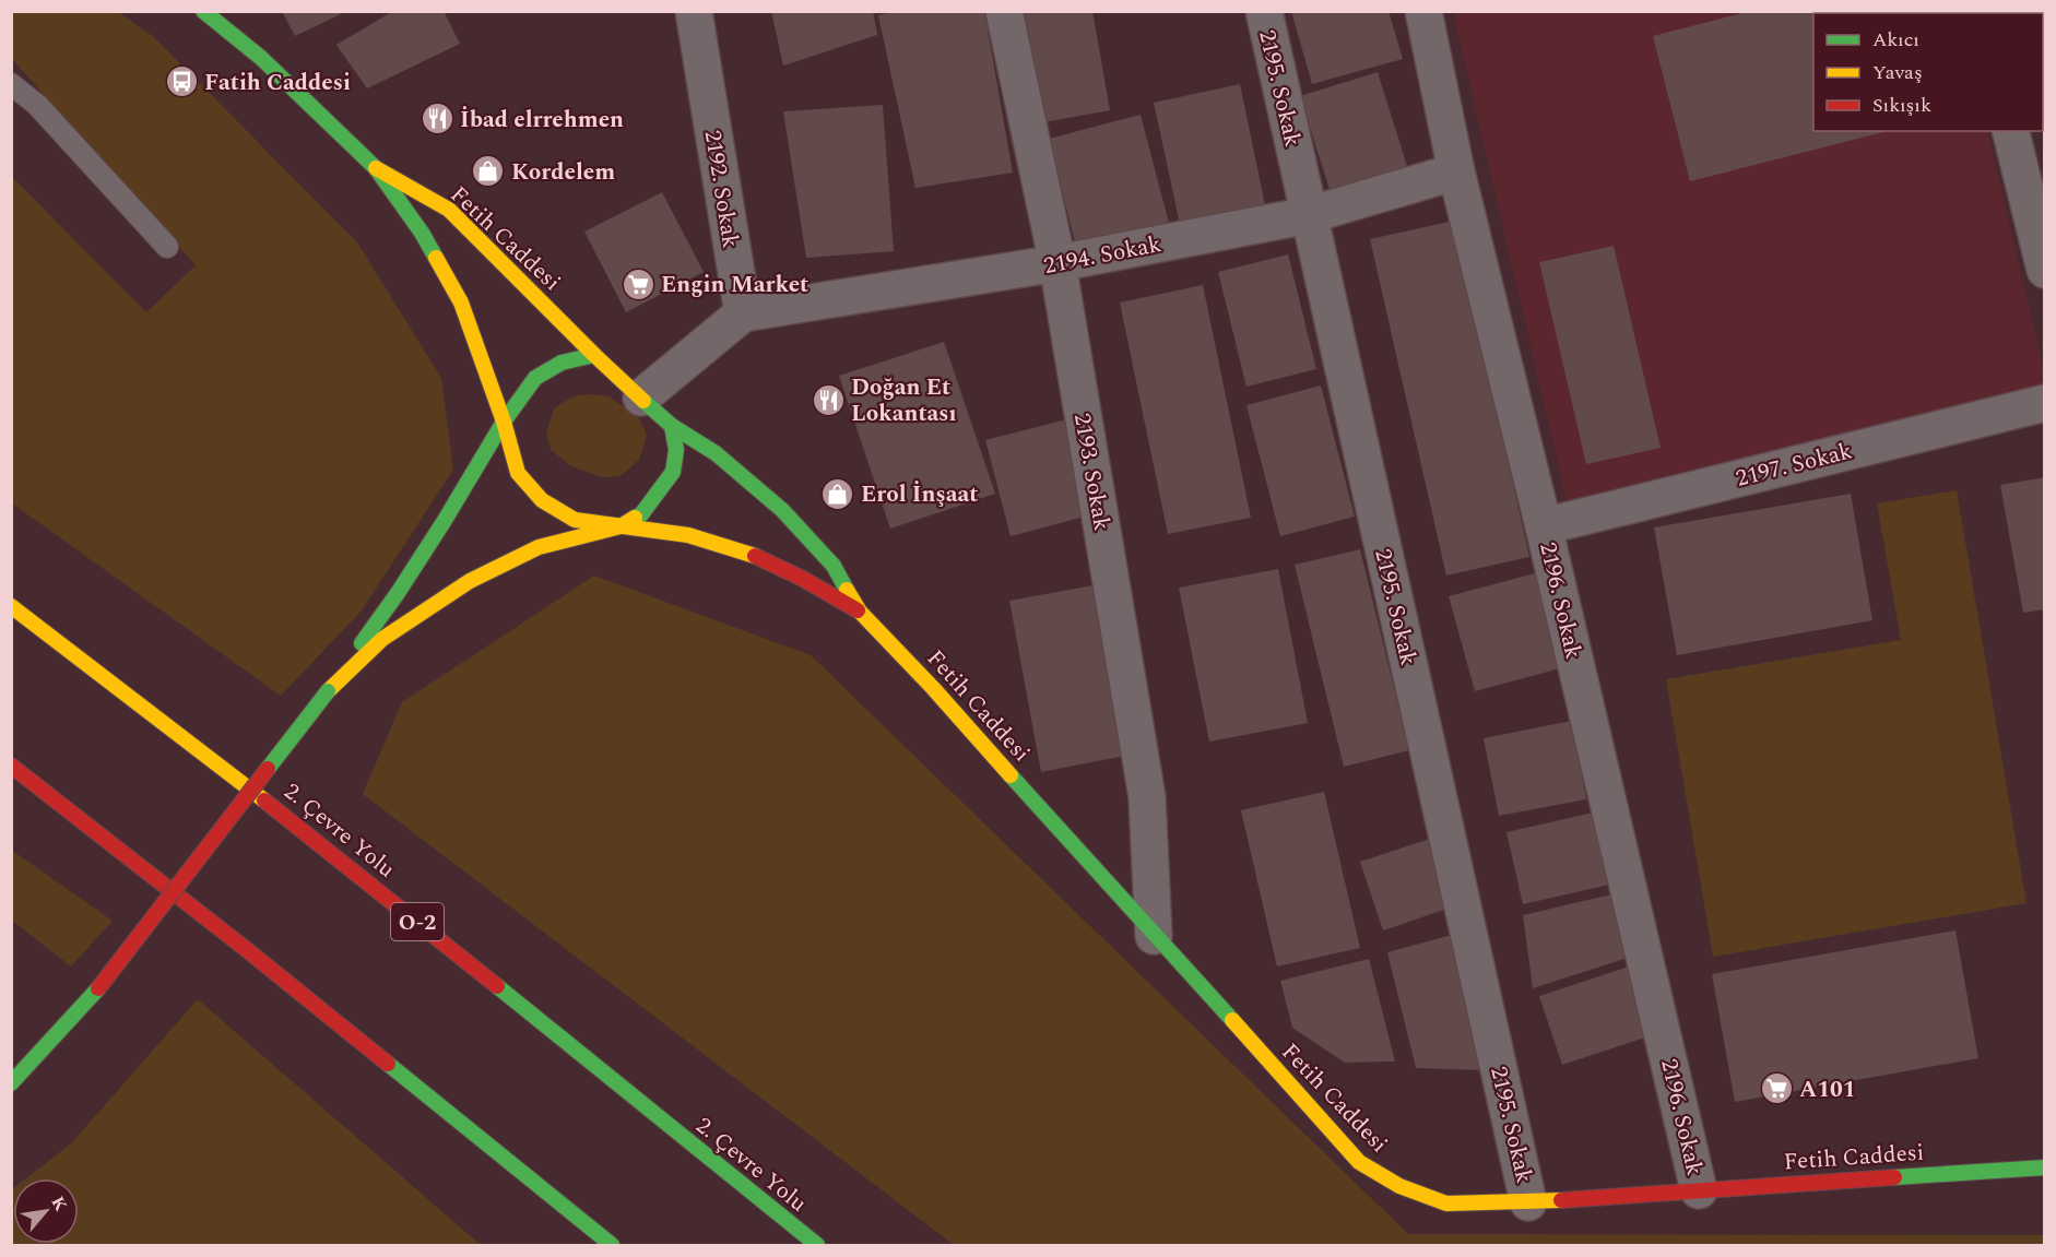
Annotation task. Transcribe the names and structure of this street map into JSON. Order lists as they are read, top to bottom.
{
  "streets": {
    "main road": ["Fetih Caddesi", "2. Çevre Yolu", "O-2"],
    "street": [
      "2195. Sokak",
      "2192. Sokak",
      "2194. Sokak",
      "2197. Sokak",
      "2193. Sokak",
      "2196. Sokak"
    ]
  },
  "crossings": [
    ["2195. Sokak", "Fetih Caddesi"],
    ["2195. Sokak", "2194. Sokak"],
    ["2192. Sokak", "2194. Sokak"],
    ["Fetih Caddesi", "2193. Sokak"],
    ["Fetih Caddesi", "2196. Sokak"],
    ["2194. Sokak", "2193. Sokak"],
    ["2194. Sokak", "2196. Sokak"],
    ["2197. Sokak", "2196. Sokak"]
  ],
  "places": {
    "bus stop": ["Fatih Caddesi"],
    "restaurant": ["İbad elrrehmen", "Doğan Et Lokantası"],
    "shop": ["Kordelem", "Erol İnşaat"],
    "supermarket": ["Engin Market", "A101"]
  },
  "legend": ["Akıcı", "Yavaş", "Sıkışık"],
  "north": "top right"
}
